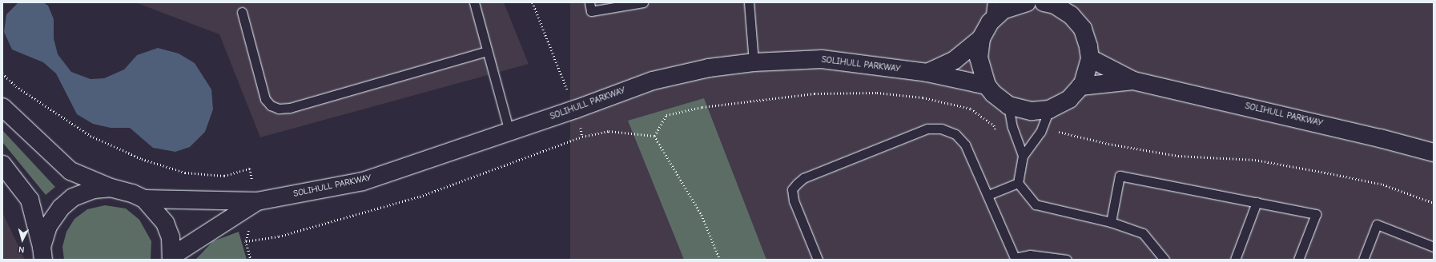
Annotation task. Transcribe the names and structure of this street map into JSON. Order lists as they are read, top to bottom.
{
  "streets": {
    "street": ["SOLIHULL PARKWAY"]
  },
  "north": "bottom"
}
